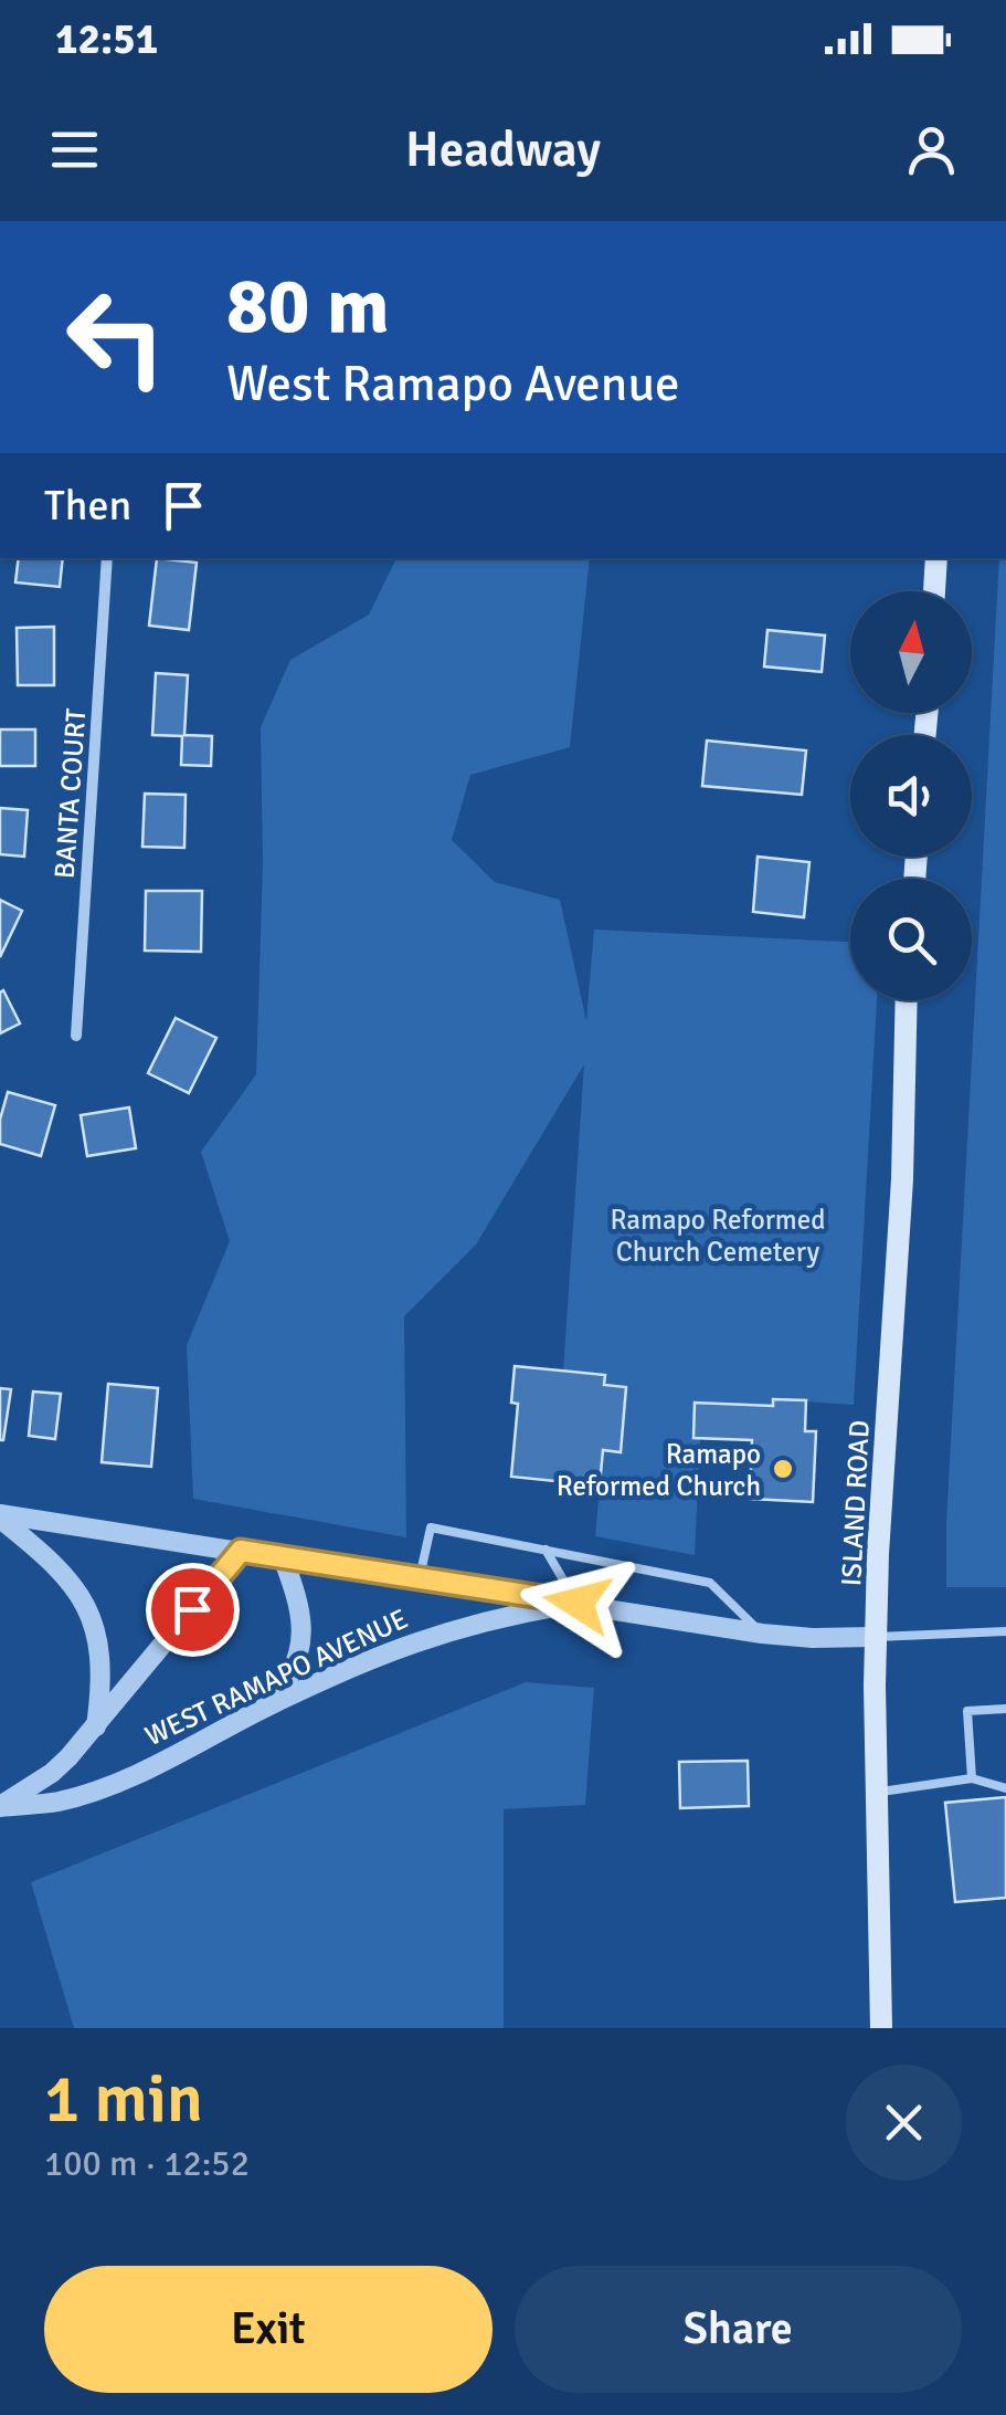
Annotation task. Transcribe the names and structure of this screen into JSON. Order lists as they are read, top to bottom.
{
  "streets": {
    "main road": ["ISLAND ROAD"],
    "street": ["BANTA COURT", "WEST RAMAPO AVENUE"]
  },
  "parks": ["Ramapo Reformed Church Cemetery"],
  "places": ["Ramapo Reformed Church"],
  "north": "top",
  "page": {
    "status": "12:51",
    "header": "Headway",
    "turn": ["80 m", "West Ramapo Avenue"],
    "then": "Then",
    "heading": ["1 min", "100 m · 12:52"],
    "buttons": ["Exit", "Share"]
  }
}
